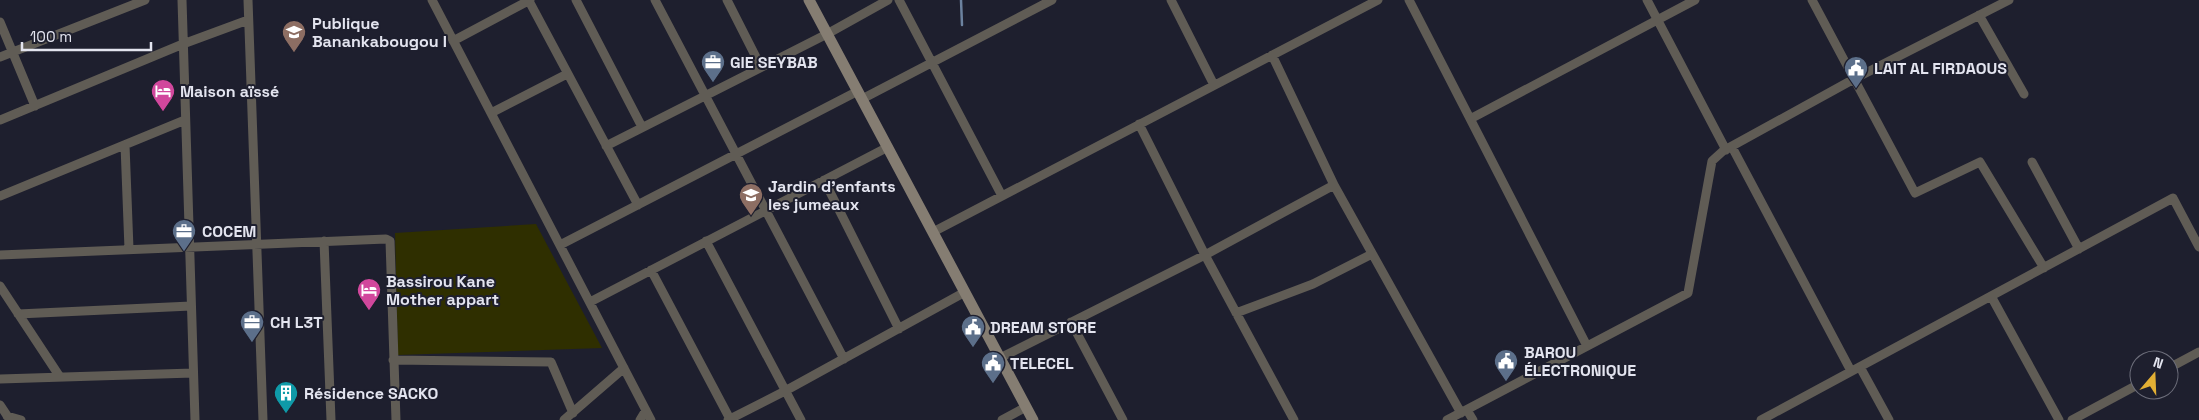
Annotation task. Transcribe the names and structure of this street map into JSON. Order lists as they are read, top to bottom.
{
  "places": {
    "school or university": ["Publique Banankabougou I", "Jardin d'enfants les jumeaux"],
    "office": ["GIE SEYBAB", "COCEM", "CH L3T"],
    "public building": [
      "LAIT AL FIRDAOUS",
      "DREAM STORE",
      "BAROU ÉLECTRONIQUE",
      "TELECEL"
    ],
    "hotel": ["Maison aïssé", "Bassirou Kane Mother appart"],
    "building": ["Résidence SACKO"]
  },
  "scale_bar": "100 m",
  "north": "top"
}
